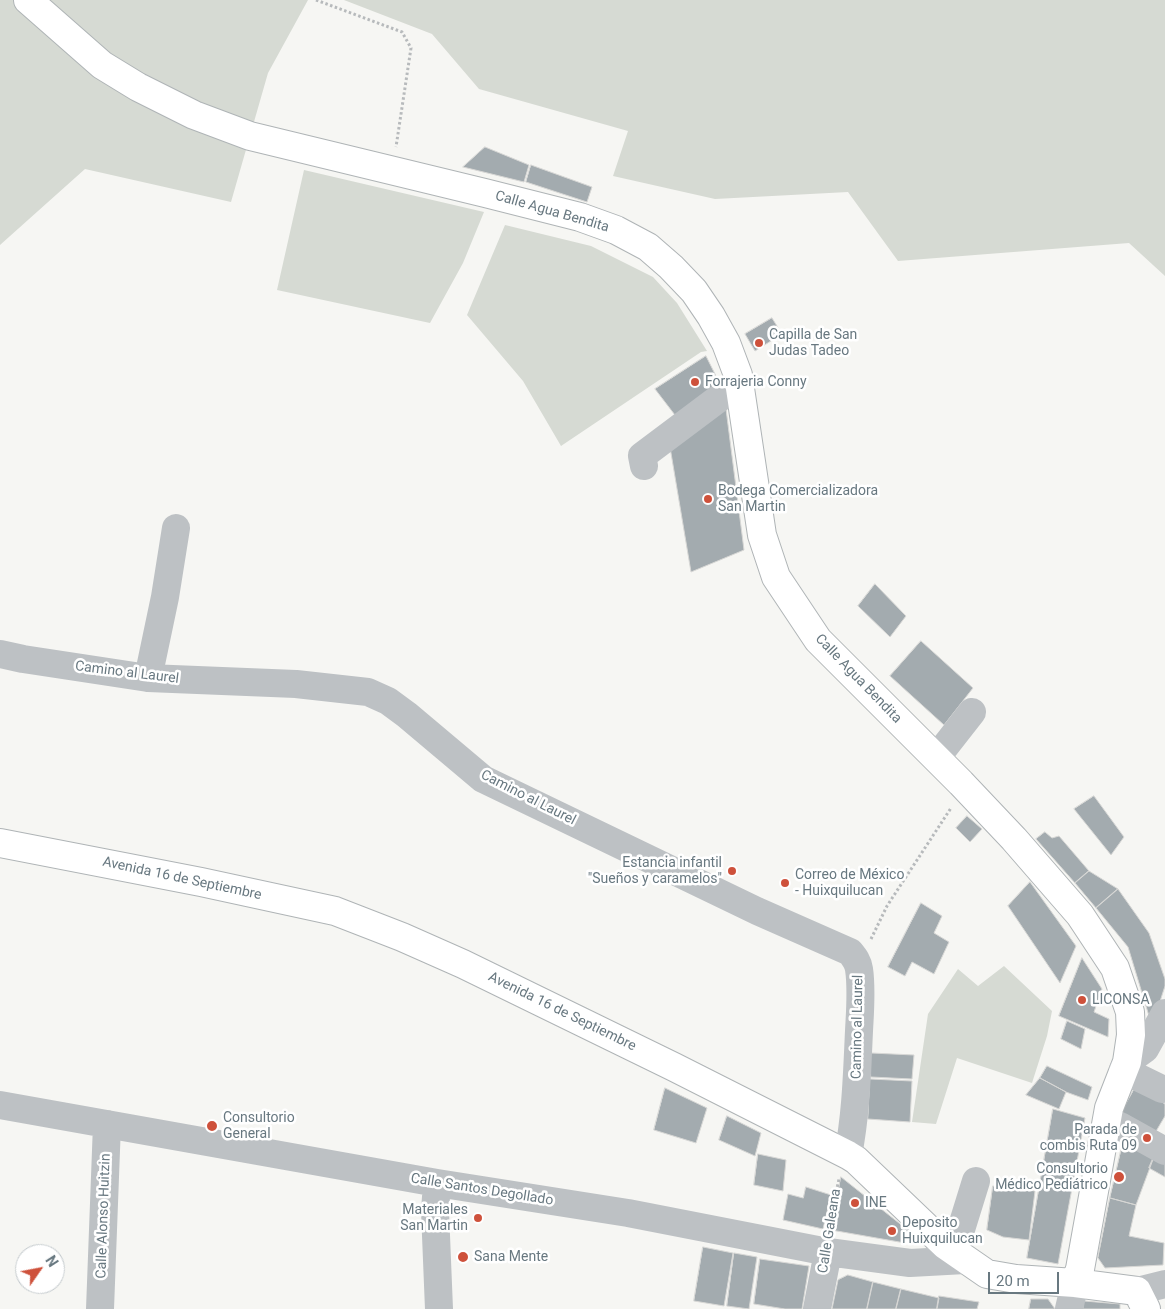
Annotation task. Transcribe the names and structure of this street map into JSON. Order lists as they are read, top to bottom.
{
  "streets": {
    "main road": ["Calle Agua Bendita", "Avenida 16 de Septiembre"],
    "street": [
      "Camino al Laurel",
      "Calle Santos Degollado",
      "Calle Alonso Huitzin",
      "Calle Galeana"
    ]
  },
  "crossings": [
    ["Calle Agua Bendita", "Avenida 16 de Septiembre"],
    ["Camino al Laurel", "Avenida 16 de Septiembre"],
    ["Camino al Laurel", "Calle Galeana"],
    ["Avenida 16 de Septiembre", "Calle Santos Degollado"],
    ["Avenida 16 de Septiembre", "Calle Galeana"],
    ["Calle Santos Degollado", "Calle Alonso Huitzin"],
    ["Calle Santos Degollado", "Calle Galeana"]
  ],
  "places": [
    "Capilla de San Judas Tadeo",
    "Forrajeria Conny",
    "Bodega Comercializadora San Martin",
    "Estancia infantil \"Sueños y caramelos\"",
    "Correo de México - Huixquilucan",
    "LICONSA",
    "Consultorio General",
    "Parada de combis Ruta 09",
    "Consultorio Médico Pediátrico",
    "INE",
    "Materiales San Martin",
    "Deposito Huixquilucan",
    "Sana Mente"
  ],
  "scale_bar": "20 m",
  "north": "top right"
}
